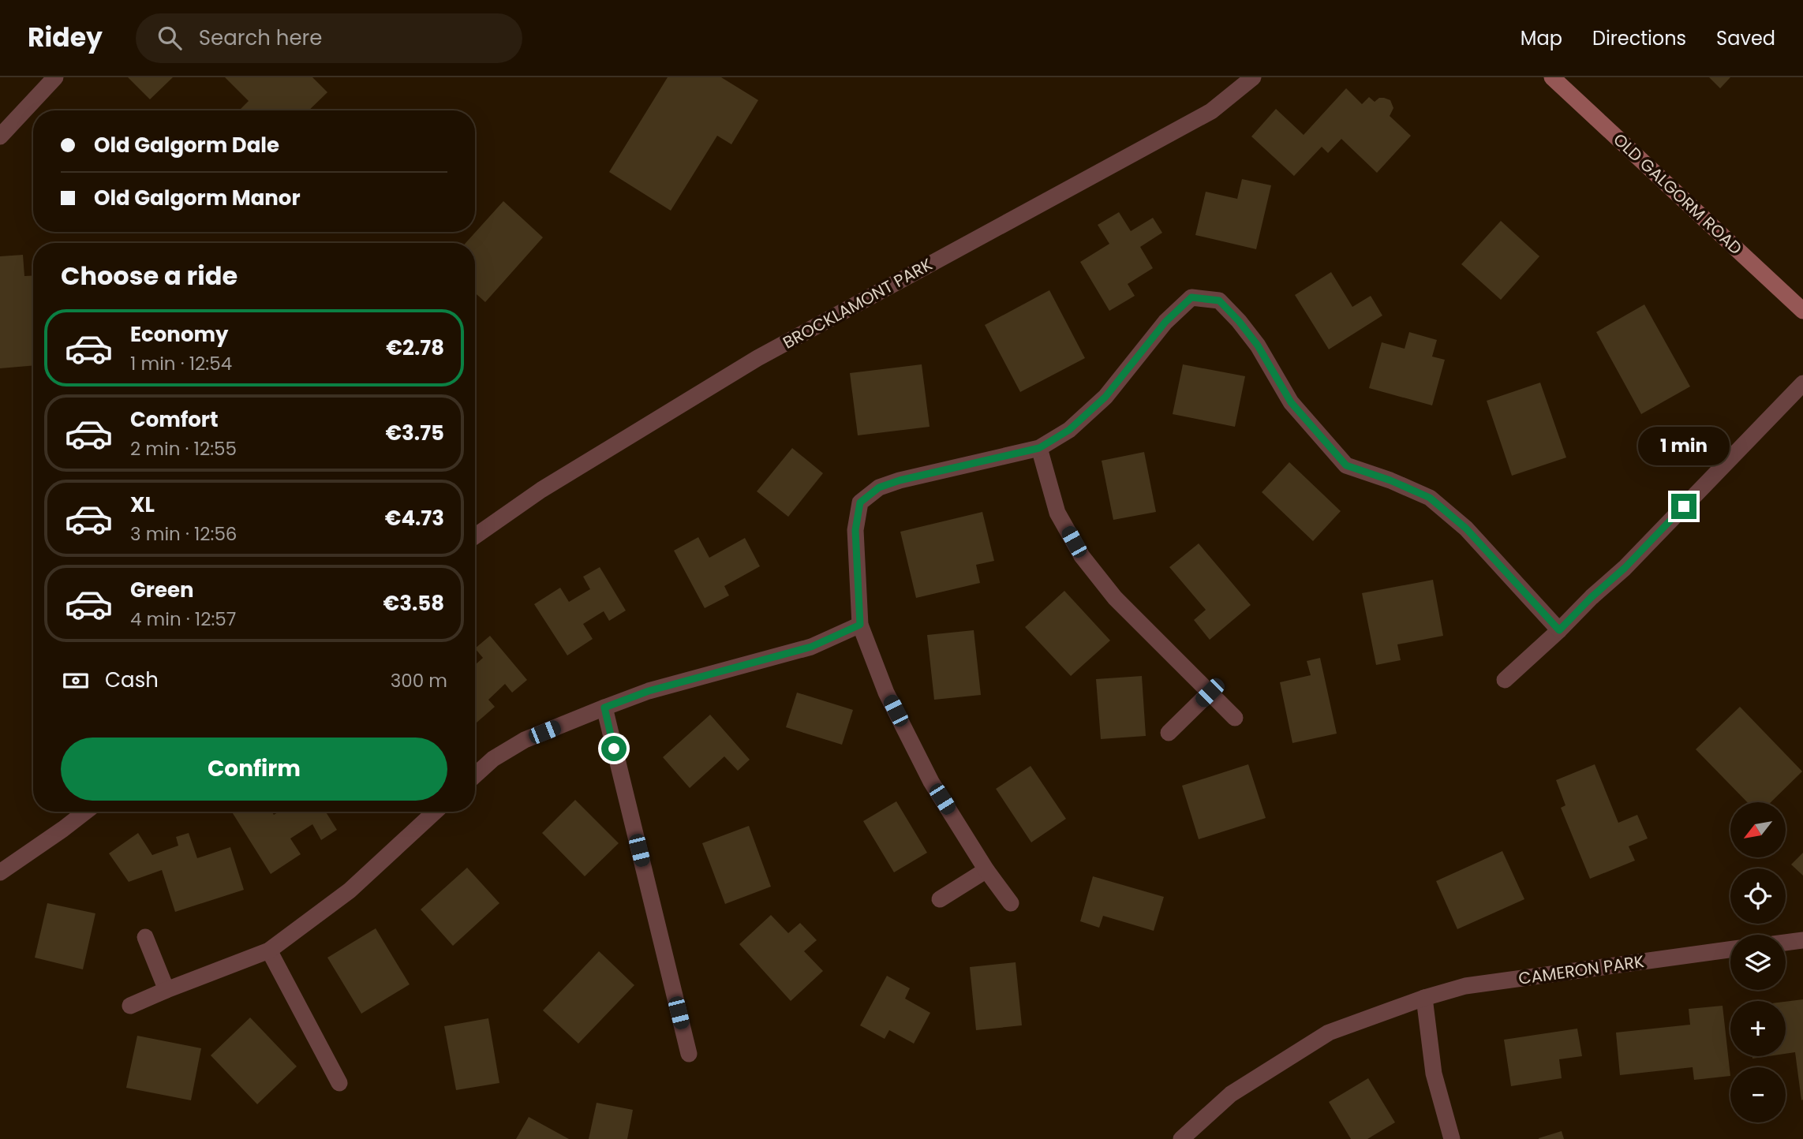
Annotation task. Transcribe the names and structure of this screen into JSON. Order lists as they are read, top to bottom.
{
  "streets": {
    "street": ["OLD GALGORM ROAD", "BROCKLAMONT PARK", "CAMERON PARK"]
  },
  "north": "bottom left",
  "page": {
    "header": "Ridey",
    "search": "Search here",
    "nav": ["Map", "Directions", "Saved"],
    "banner": ["Old Galgorm Dale", "Old Galgorm Manor"],
    "heading": "Choose a ride",
    "list": [
      {
        "name": "Economy",
        "note": "1 min · 12:54",
        "value": "€2.78"
      },
      {
        "name": "Comfort",
        "note": "2 min · 12:55",
        "value": "€3.75"
      },
      {
        "name": "XL",
        "note": "3 min · 12:56",
        "value": "€4.73"
      },
      {
        "name": "Green",
        "note": "4 min · 12:57",
        "value": "€3.58"
      }
    ],
    "bubble": "1 min",
    "pay": ["Cash", "300 m"],
    "buttons": "Confirm",
    "map_buttons": ["+", "−"]
  }
}
